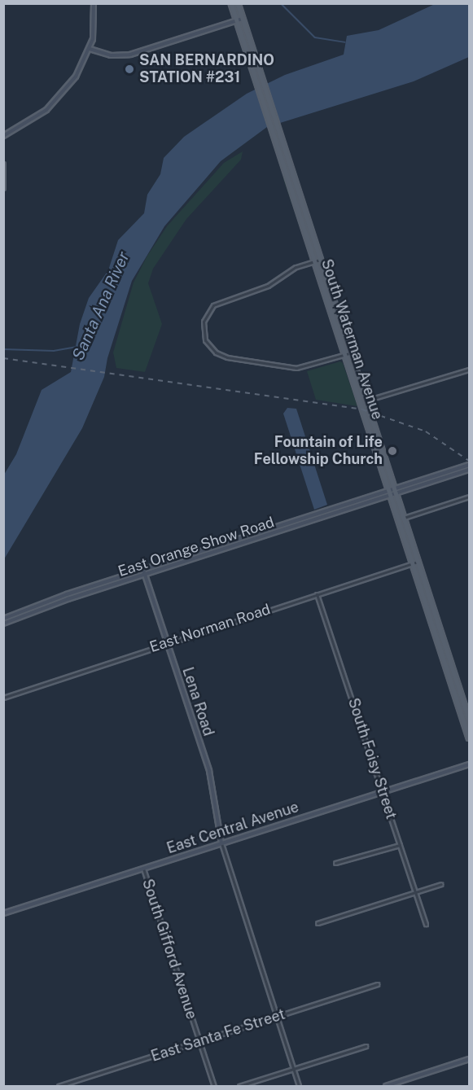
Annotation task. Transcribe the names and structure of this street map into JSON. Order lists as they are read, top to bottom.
{
  "streets": {
    "main road": ["South Waterman Avenue"],
    "street": [
      "East Orange Show Road",
      "East Norman Road",
      "Lena Road",
      "South Foisy Street",
      "East Central Avenue",
      "South Gifford Avenue",
      "East Santa Fe Street"
    ]
  },
  "crossings": [
    ["South Waterman Avenue", "East Orange Show Road"],
    ["South Waterman Avenue", "East Norman Road"],
    ["East Orange Show Road", "Lena Road"],
    ["East Norman Road", "Lena Road"],
    ["East Norman Road", "South Foisy Street"],
    ["Lena Road", "East Central Avenue"],
    ["South Foisy Street", "East Central Avenue"],
    ["East Central Avenue", "South Gifford Avenue"],
    ["South Gifford Avenue", "East Santa Fe Street"]
  ],
  "water": ["Santa Ana River"],
  "places": ["SAN BERNARDINO STATION #231", "Fountain of Life Fellowship Church"]
}
